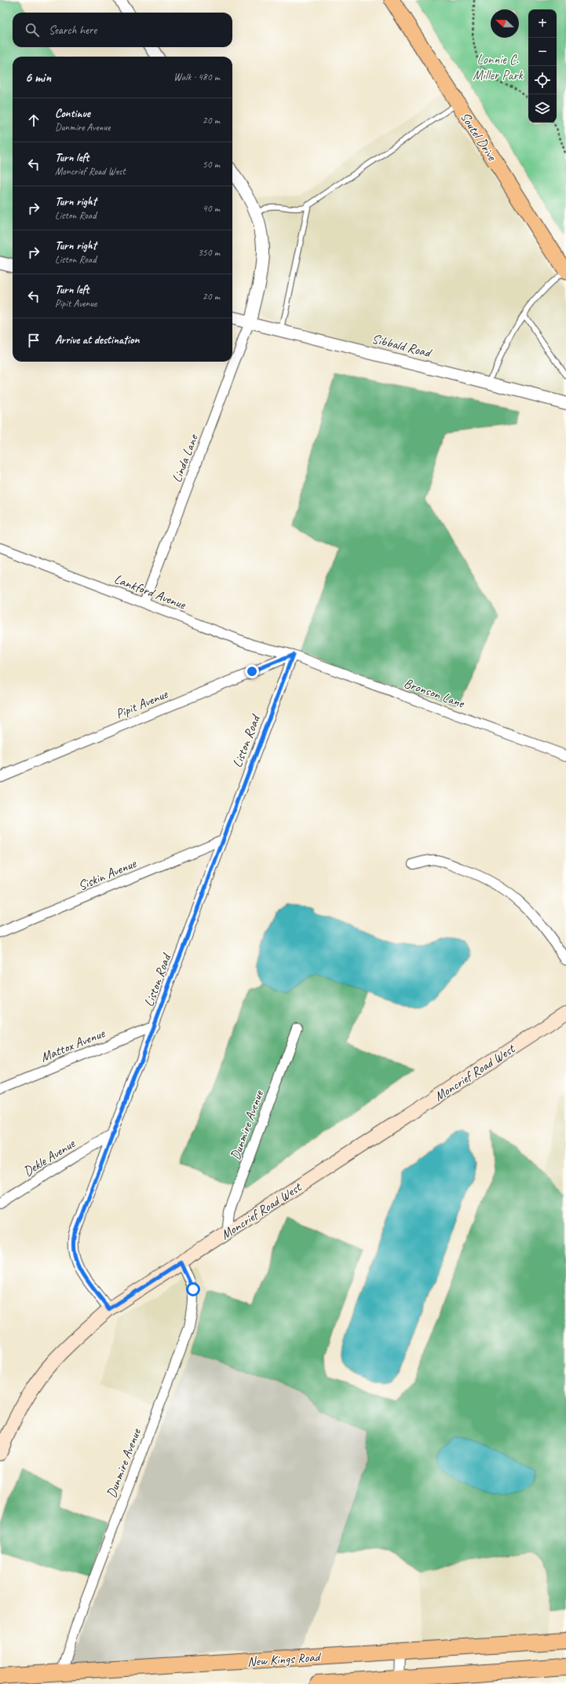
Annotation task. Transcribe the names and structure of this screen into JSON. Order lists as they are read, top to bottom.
{
  "streets": {
    "highway": ["New Kings Road"],
    "main road": ["Soutel Drive", "Moncrief Road West"],
    "street": [
      "Sibbald Road",
      "Linda Lane",
      "Lankford Avenue",
      "Bronson Lane",
      "Pipit Avenue",
      "Liston Road",
      "Siskin Avenue",
      "Mattox Avenue",
      "Dunmire Avenue",
      "Dekle Avenue"
    ]
  },
  "crossings": [
    ["Sibbald Road", "Linda Lane"],
    ["Linda Lane", "Lankford Avenue"],
    ["Lankford Avenue", "Bronson Lane"],
    ["Lankford Avenue", "Pipit Avenue"],
    ["Lankford Avenue", "Liston Road"],
    ["Bronson Lane", "Pipit Avenue"],
    ["Bronson Lane", "Liston Road"],
    ["Pipit Avenue", "Liston Road"],
    ["Liston Road", "Siskin Avenue"],
    ["Liston Road", "Mattox Avenue"],
    ["Liston Road", "Moncrief Road West"],
    ["Liston Road", "Dekle Avenue"],
    ["Moncrief Road West", "Dunmire Avenue"],
    ["Dunmire Avenue", "New Kings Road"]
  ],
  "parks": ["Lonnie C. Miller Park"],
  "north": "left",
  "page": {
    "map_buttons": ["+", "−"],
    "search": "Search here",
    "heading": ["6 min", "Walk · 480 m"],
    "list": [
      ["Continue", "Dunmire Avenue", "20 m"],
      ["Turn left", "Moncrief Road West", "50 m"],
      ["Turn right", "Liston Road", "40 m"],
      ["Turn right", "Liston Road", "350 m"],
      ["Turn left", "Pipit Avenue", "20 m"],
      "Arrive at destination"
    ]
  }
}
